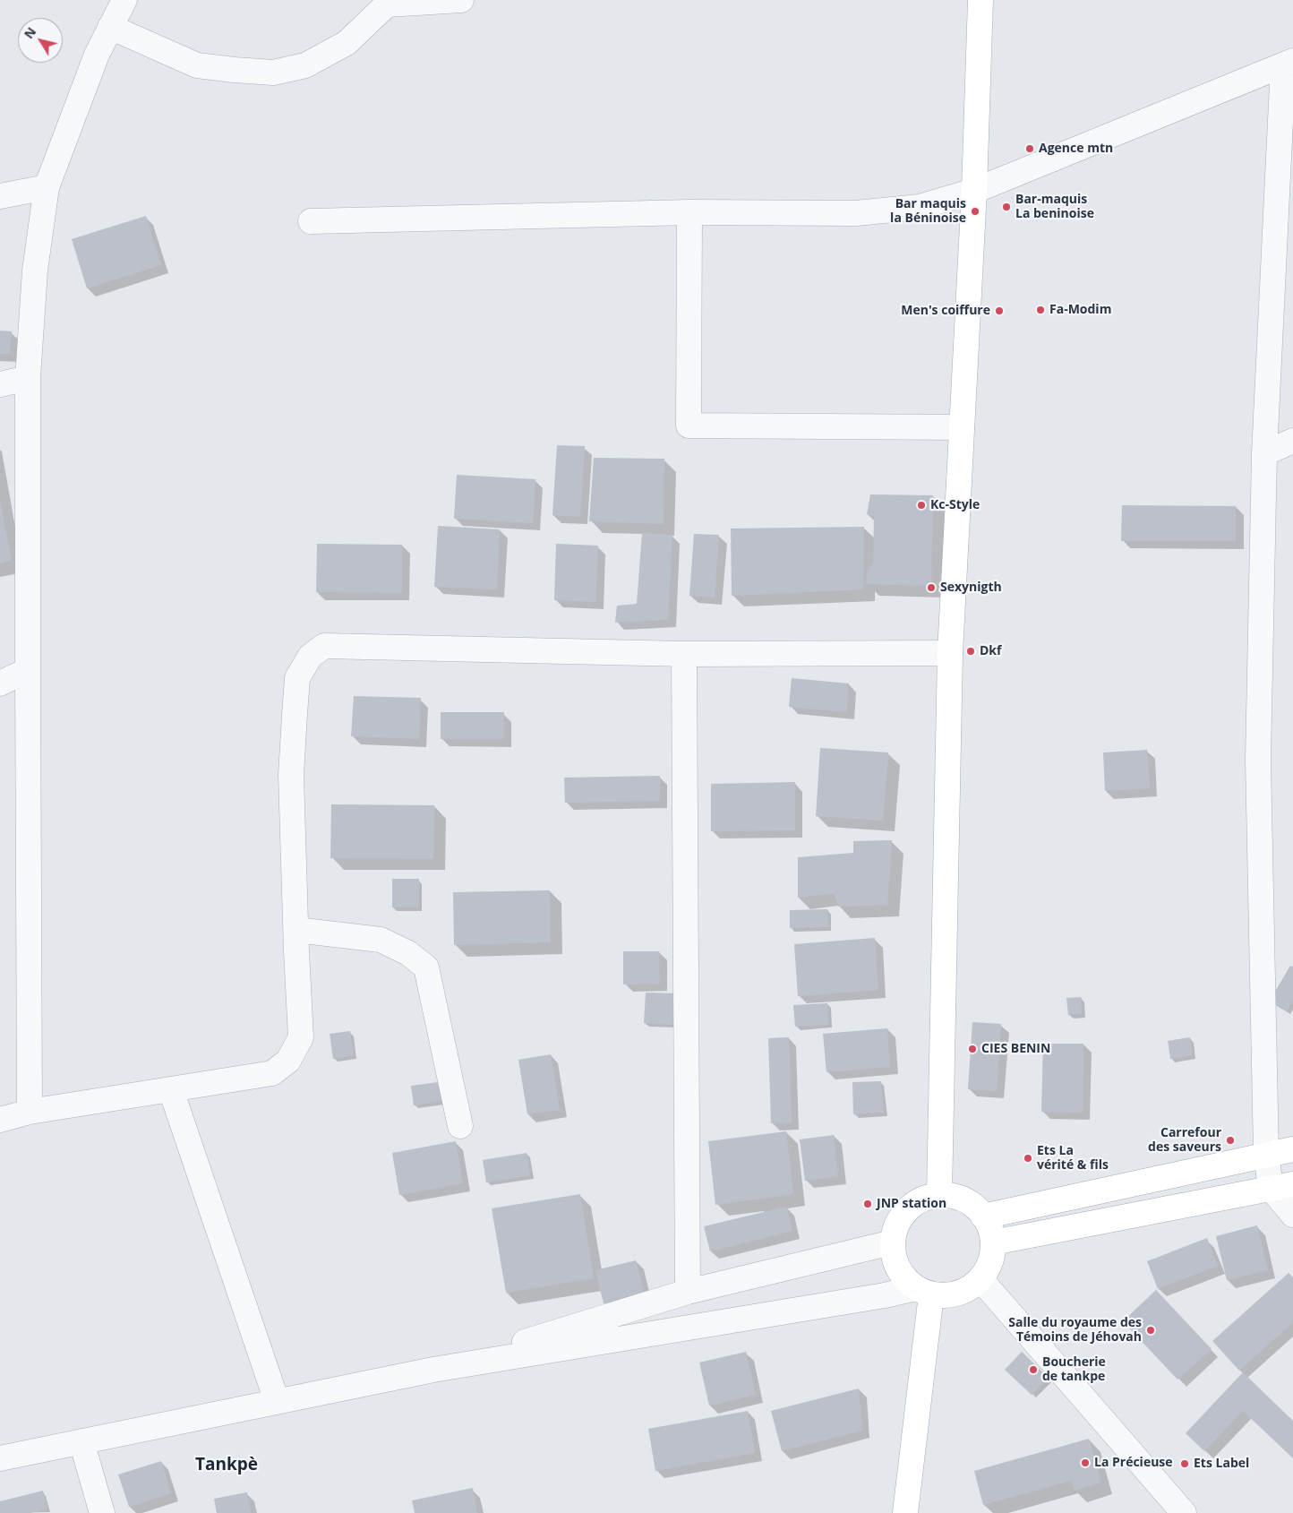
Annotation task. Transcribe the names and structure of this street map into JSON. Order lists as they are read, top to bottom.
{
  "districts": ["Tankpè"],
  "places": [
    "Agence mtn",
    "Bar-maquis La beninoise",
    "Bar maquis la Béninoise",
    "Fa-Modim",
    "Men's coiffure",
    "Kc-Style",
    "Sexynigth",
    "Dkf",
    "CIES BENIN",
    "Carrefour des saveurs",
    "Ets La vérité & fils",
    "JNP station",
    "Salle du royaume des Témoins de Jéhovah",
    "Boucherie de tankpe",
    "La Précieuse",
    "Ets Label"
  ],
  "north": "top left"
}
